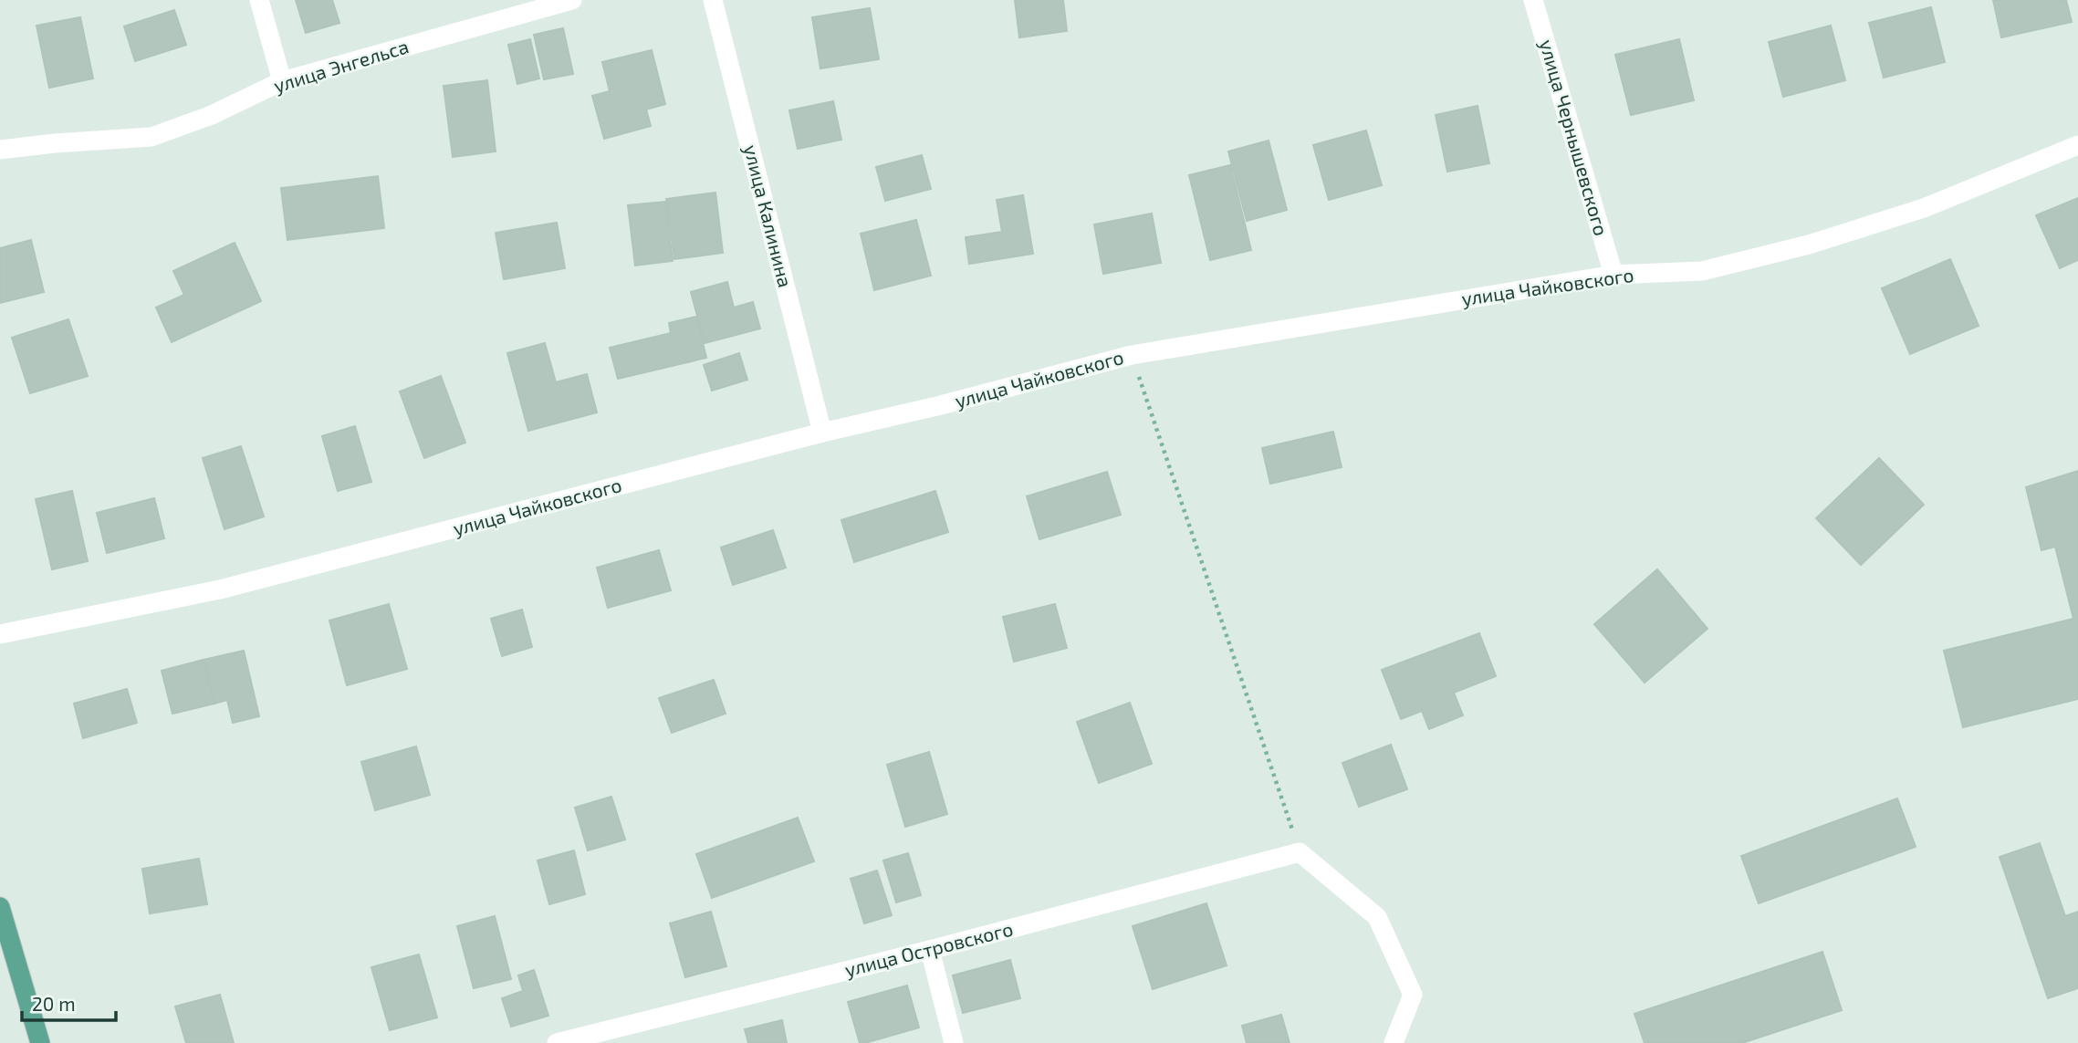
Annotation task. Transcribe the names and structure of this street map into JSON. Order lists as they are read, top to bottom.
{
  "streets": {
    "street": [
      "улица Энгельса",
      "улица Чернышевского",
      "улица Калинина",
      "улица Чайковского",
      "улица Островского"
    ]
  },
  "crossings": [
    ["улица Чернышевского", "улица Чайковского"],
    ["улица Калинина", "улица Чайковского"]
  ],
  "scale_bar": "20 m"
}
